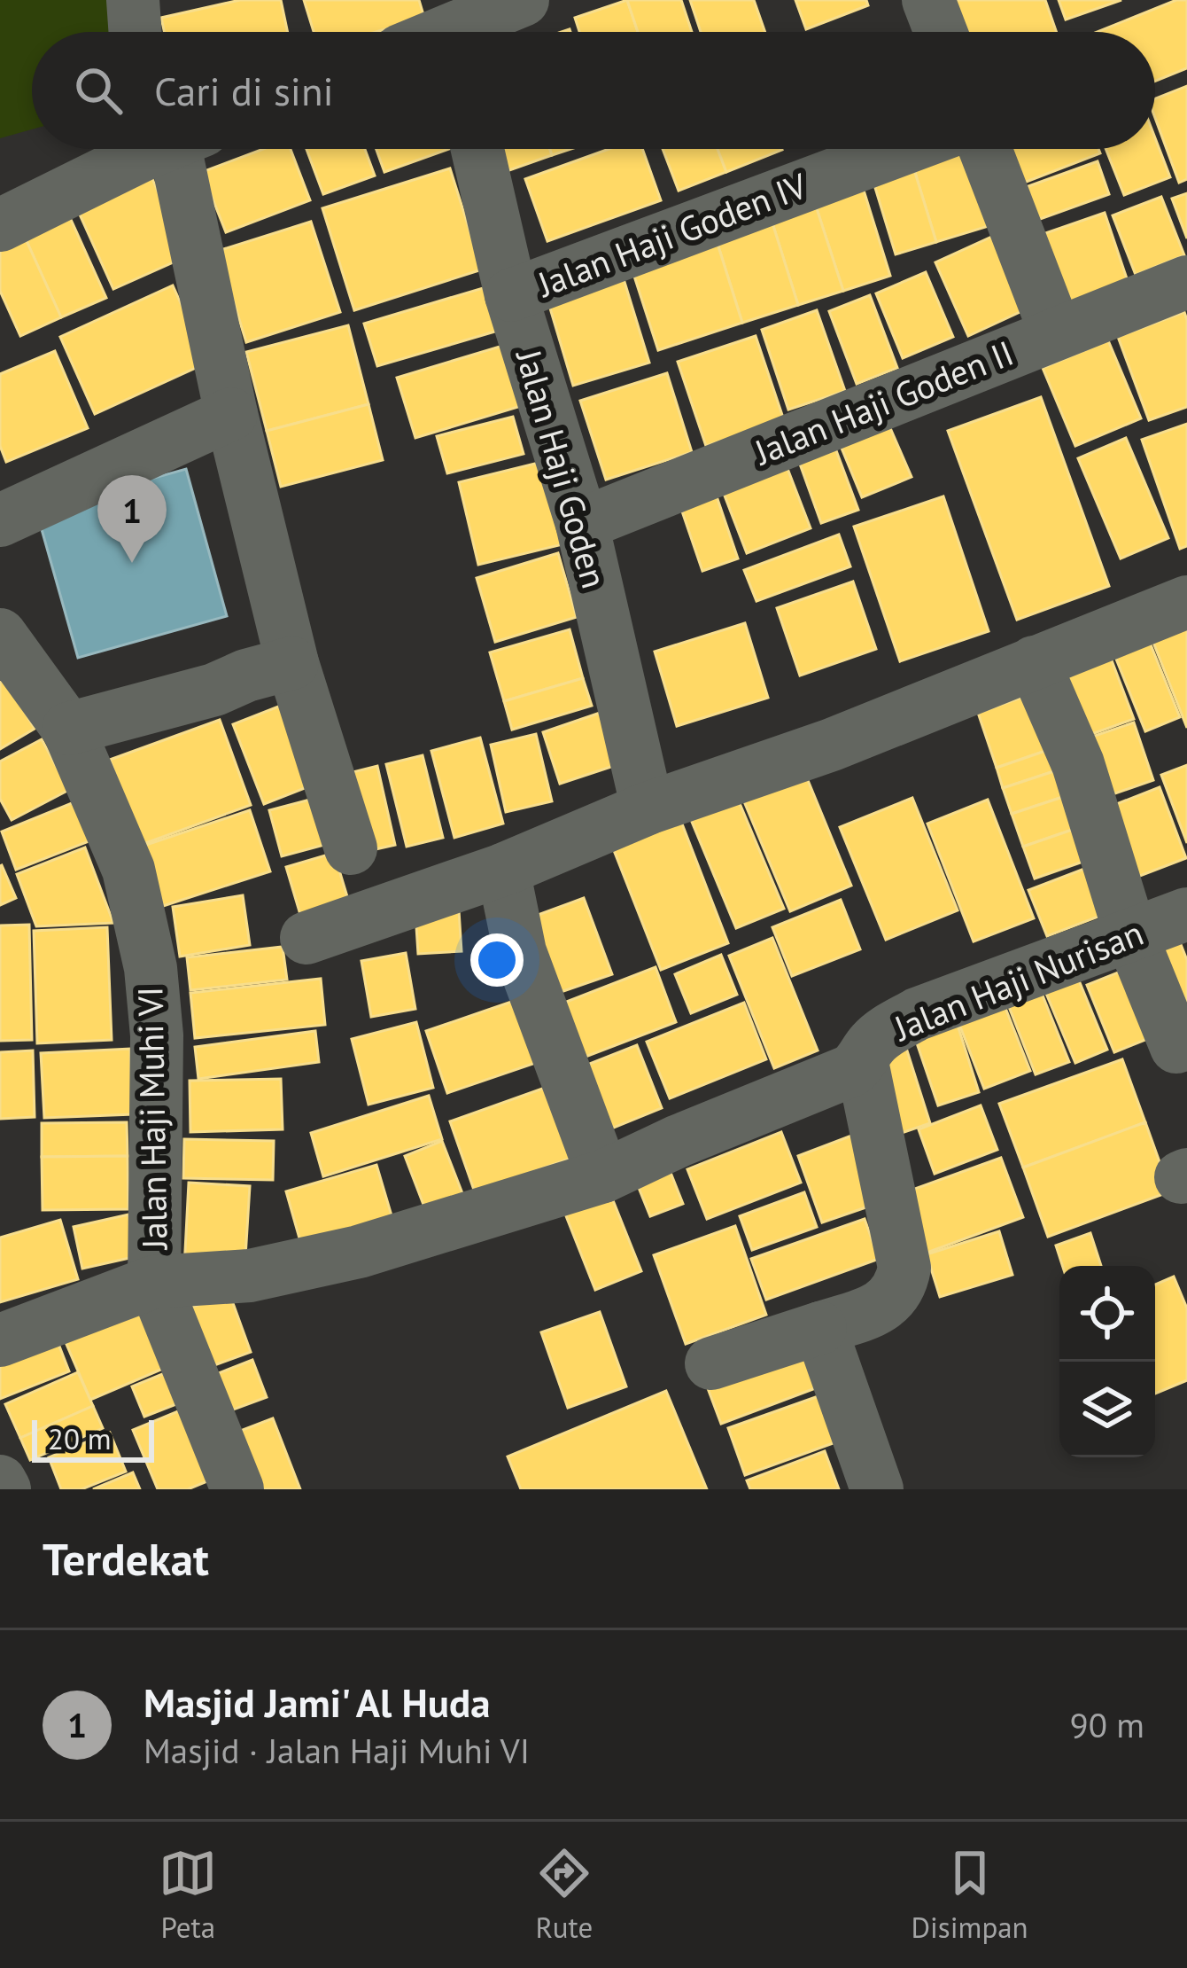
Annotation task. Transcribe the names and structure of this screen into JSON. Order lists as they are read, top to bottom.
{
  "streets": {
    "street": [
      "Jalan Haji Goden IV",
      "Jalan Haji Goden II",
      "Jalan Haji Goden",
      "Jalan Haji Nurisan",
      "Jalan Haji Muhi VI"
    ]
  },
  "crossings": [
    ["Jalan Haji Goden IV", "Jalan Haji Goden"],
    ["Jalan Haji Goden II", "Jalan Haji Goden"],
    ["Jalan Haji Nurisan", "Jalan Haji Muhi VI"]
  ],
  "scale_bar": "20 m",
  "page": {
    "search": "Cari di sini",
    "pins": "1",
    "scale": "20 m",
    "heading": "Terdekat",
    "list": [
      {
        "mark": "1",
        "name": "Masjid Jami' Al Huda",
        "note": "Masjid · Jalan Haji Muhi VI",
        "value": "90 m"
      }
    ],
    "nav": ["Peta", "Rute", "Disimpan"]
  }
}
